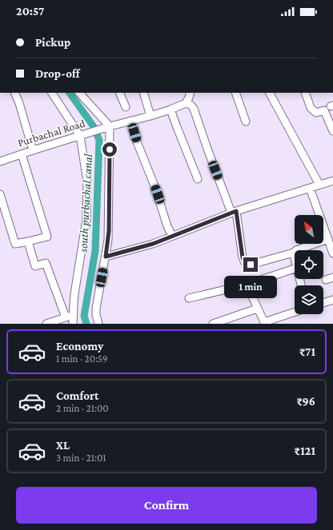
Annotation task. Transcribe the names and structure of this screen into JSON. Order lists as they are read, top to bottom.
{
  "streets": {
    "street": ["Purbachal Road"]
  },
  "water": ["south purbachal canal"],
  "north": "top left",
  "page": {
    "status": "20:57",
    "banner": ["Pickup", "Drop-off"],
    "bubble": "1 min",
    "list": [
      {
        "name": "Economy",
        "note": "1 min · 20:59",
        "value": "₹71"
      },
      {
        "name": "Comfort",
        "note": "2 min · 21:00",
        "value": "₹96"
      },
      {
        "name": "XL",
        "note": "3 min · 21:01",
        "value": "₹121"
      }
    ],
    "buttons": "Confirm"
  }
}
